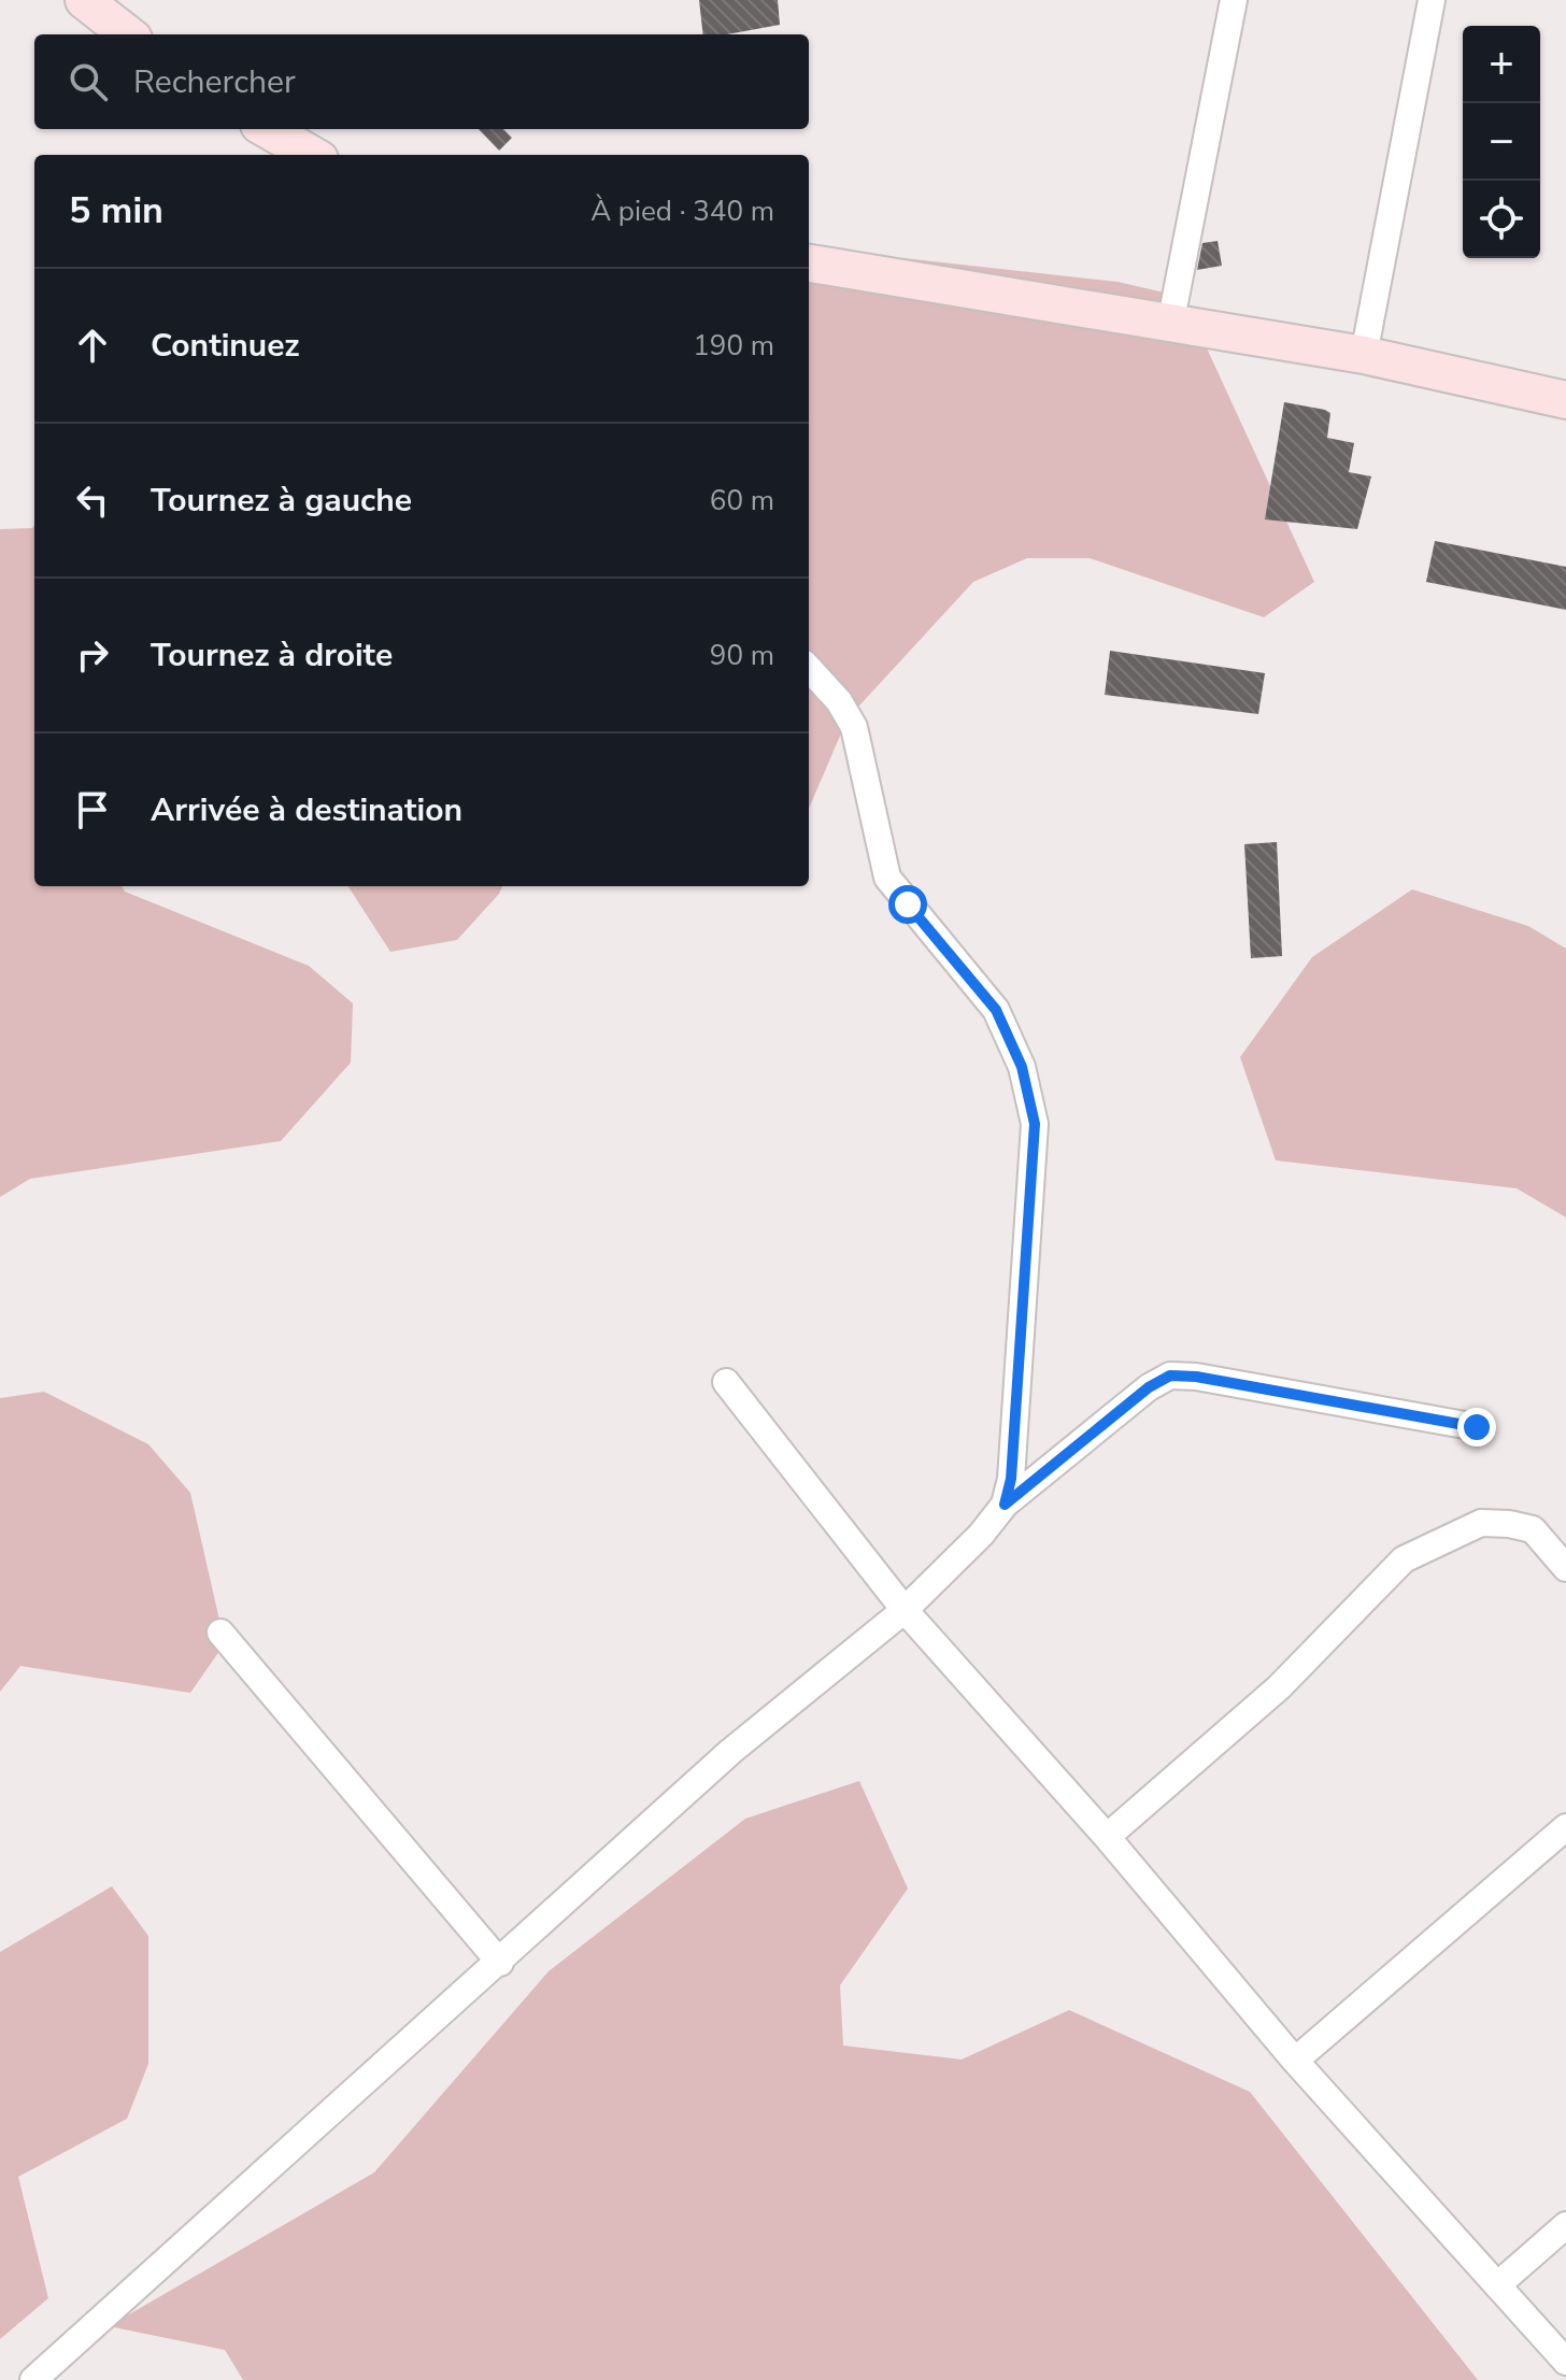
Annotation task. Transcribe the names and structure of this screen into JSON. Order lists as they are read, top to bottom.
{
  "page": {
    "map_buttons": ["+", "−"],
    "search": "Rechercher",
    "heading": ["5 min", "À pied · 340 m"],
    "list": [
      ["Continuez", "190 m"],
      ["Tournez à gauche", "60 m"],
      ["Tournez à droite", "90 m"],
      "Arrivée à destination"
    ]
  }
}
